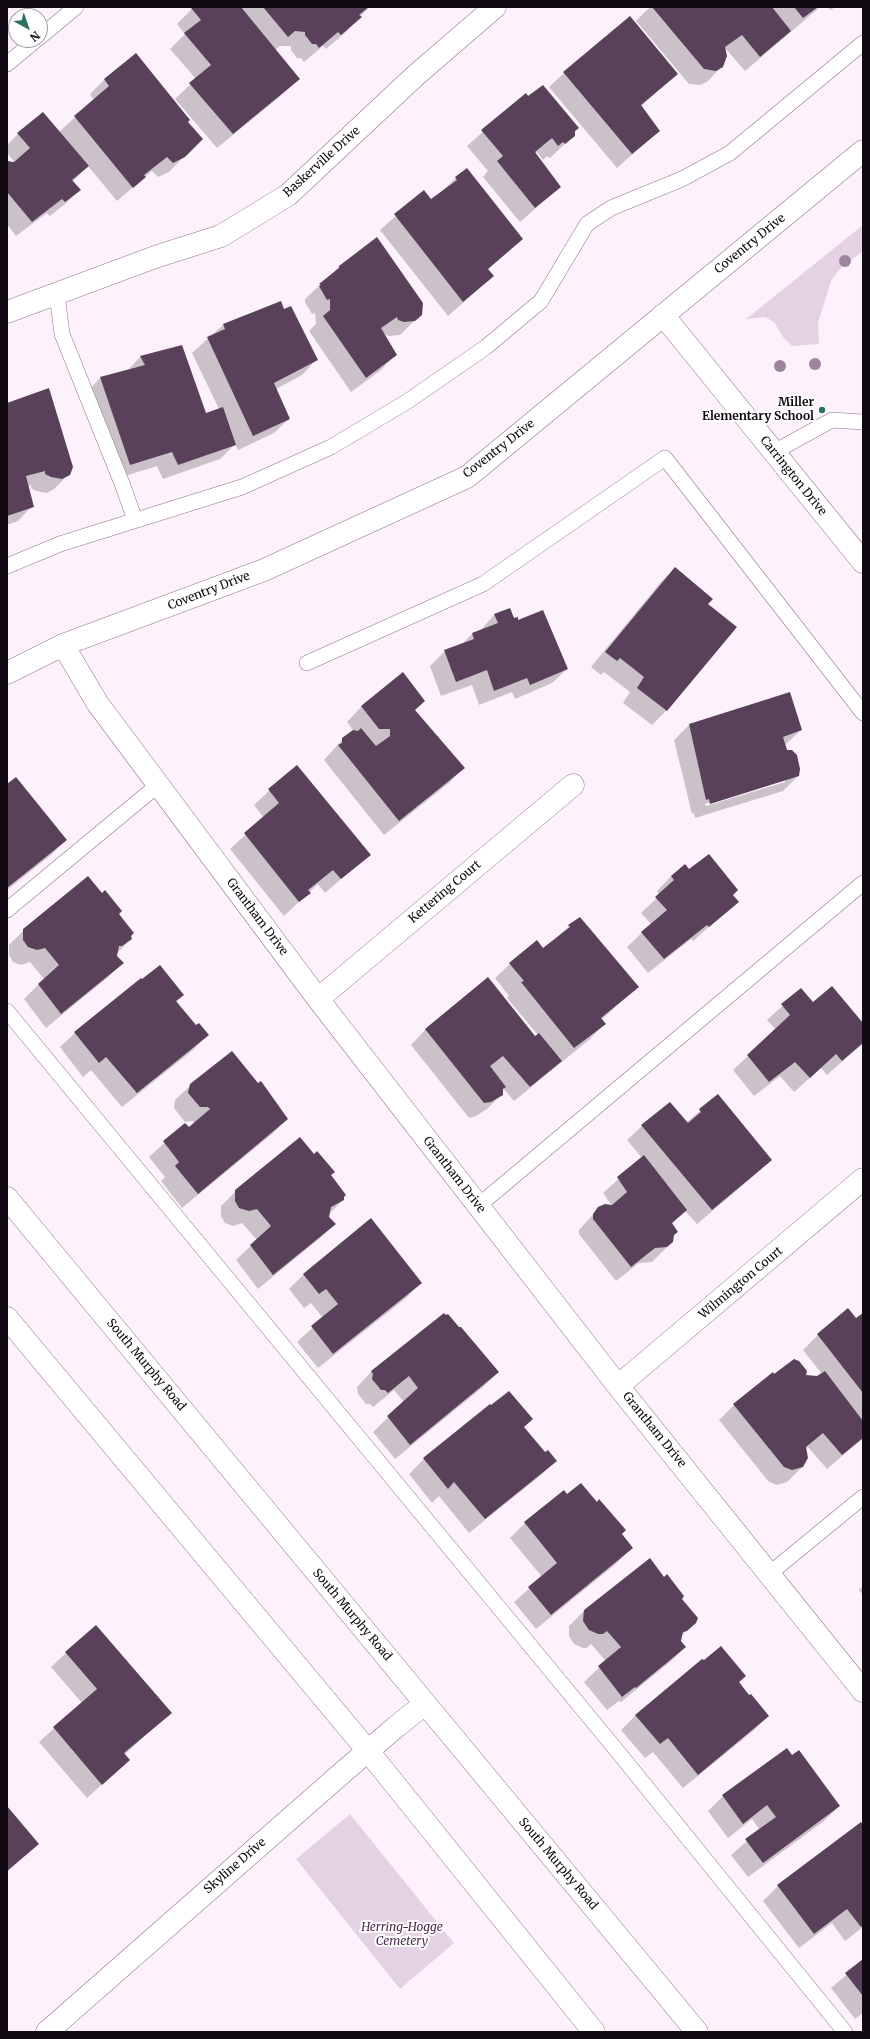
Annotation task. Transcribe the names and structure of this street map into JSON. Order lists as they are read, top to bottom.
{
  "streets": {
    "street": [
      "Baskerville Drive",
      "Coventry Drive",
      "Carrington Drive",
      "Kettering Court",
      "Grantham Drive",
      "Wilmington Court",
      "South Murphy Road",
      "Skyline Drive"
    ]
  },
  "crossings": [
    ["Coventry Drive", "Carrington Drive"],
    ["Coventry Drive", "Grantham Drive"],
    ["Kettering Court", "Grantham Drive"],
    ["Grantham Drive", "Wilmington Court"],
    ["South Murphy Road", "Skyline Drive"]
  ],
  "parks": ["Herring-Hogge Cemetery"],
  "places": ["Miller Elementary School"],
  "north": "bottom right"
}
